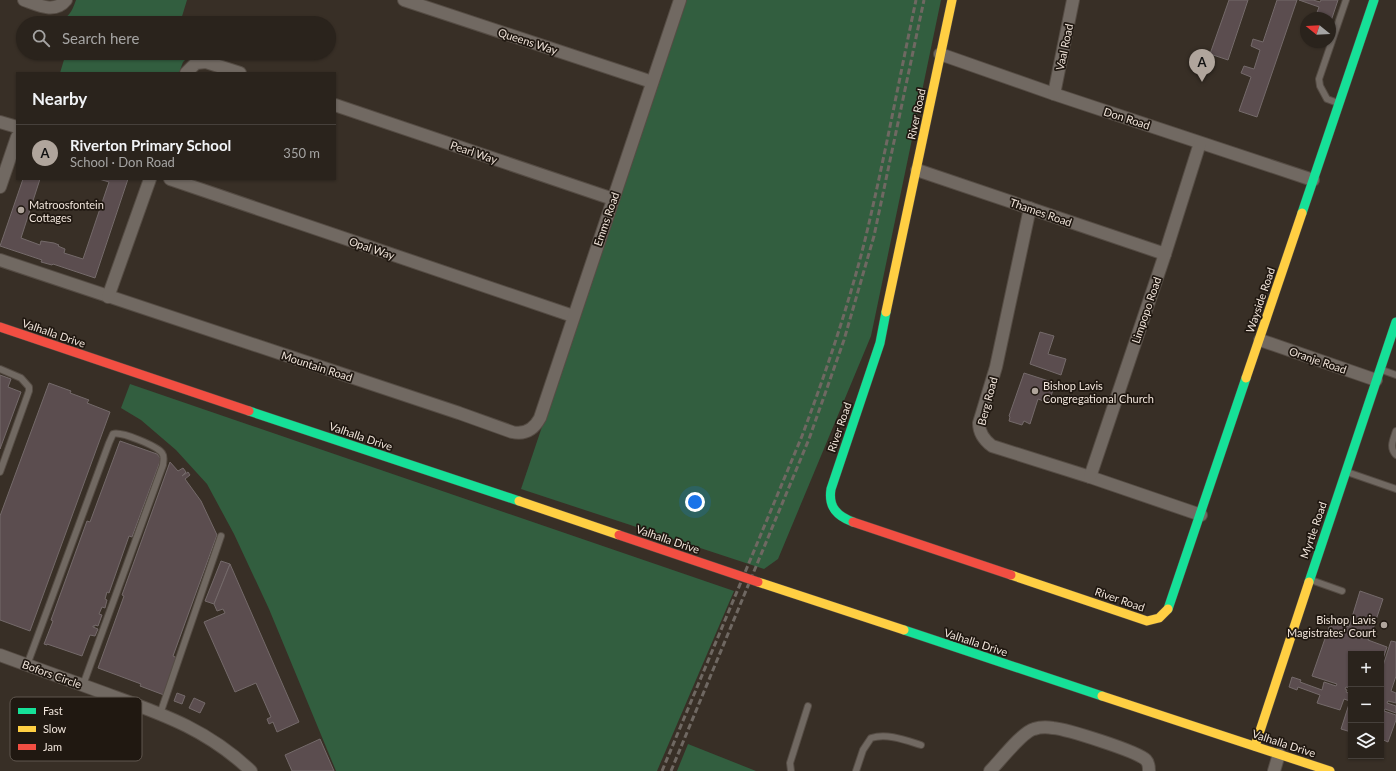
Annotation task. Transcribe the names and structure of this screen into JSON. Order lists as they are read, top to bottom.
{
  "streets": {
    "street": [
      "Queens Way",
      "Vaal Road",
      "River Road",
      "Don Road",
      "Pearl Way",
      "Thames Road",
      "Emms Road",
      "Opal Way",
      "Wayside Road",
      "Limpopo Road",
      "Valhalla Drive",
      "Oranje Road",
      "Mountain Road",
      "Berg Road",
      "Myrtle Road",
      "Bofors Circle"
    ]
  },
  "crossings": [
    ["Queens Way", "Emms Road"],
    ["Vaal Road", "Don Road"],
    ["River Road", "Don Road"],
    ["River Road", "Thames Road"],
    ["River Road", "Wayside Road"],
    ["Don Road", "Wayside Road"],
    ["Don Road", "Limpopo Road"],
    ["Pearl Way", "Emms Road"],
    ["Thames Road", "Limpopo Road"],
    ["Thames Road", "Berg Road"],
    ["Emms Road", "Opal Way"],
    ["Emms Road", "Mountain Road"],
    ["Wayside Road", "Oranje Road"],
    ["Wayside Road", "Berg Road"],
    ["Limpopo Road", "Berg Road"],
    ["Valhalla Drive", "Myrtle Road"],
    ["Oranje Road", "Myrtle Road"]
  ],
  "places": ["Matroosfontein Cottages", "Bishop Lavis Congregational Church", "Bishop Lavis Magistrates' Court"],
  "legend": ["Fast", "Slow", "Jam"],
  "north": "left",
  "page": {
    "search": "Search here",
    "pins": "A",
    "heading": "Nearby",
    "list": [
      {
        "mark": "A",
        "name": "Riverton Primary School",
        "note": "School · Don Road",
        "value": "350 m"
      }
    ],
    "map_buttons": ["+", "−"]
  }
}
